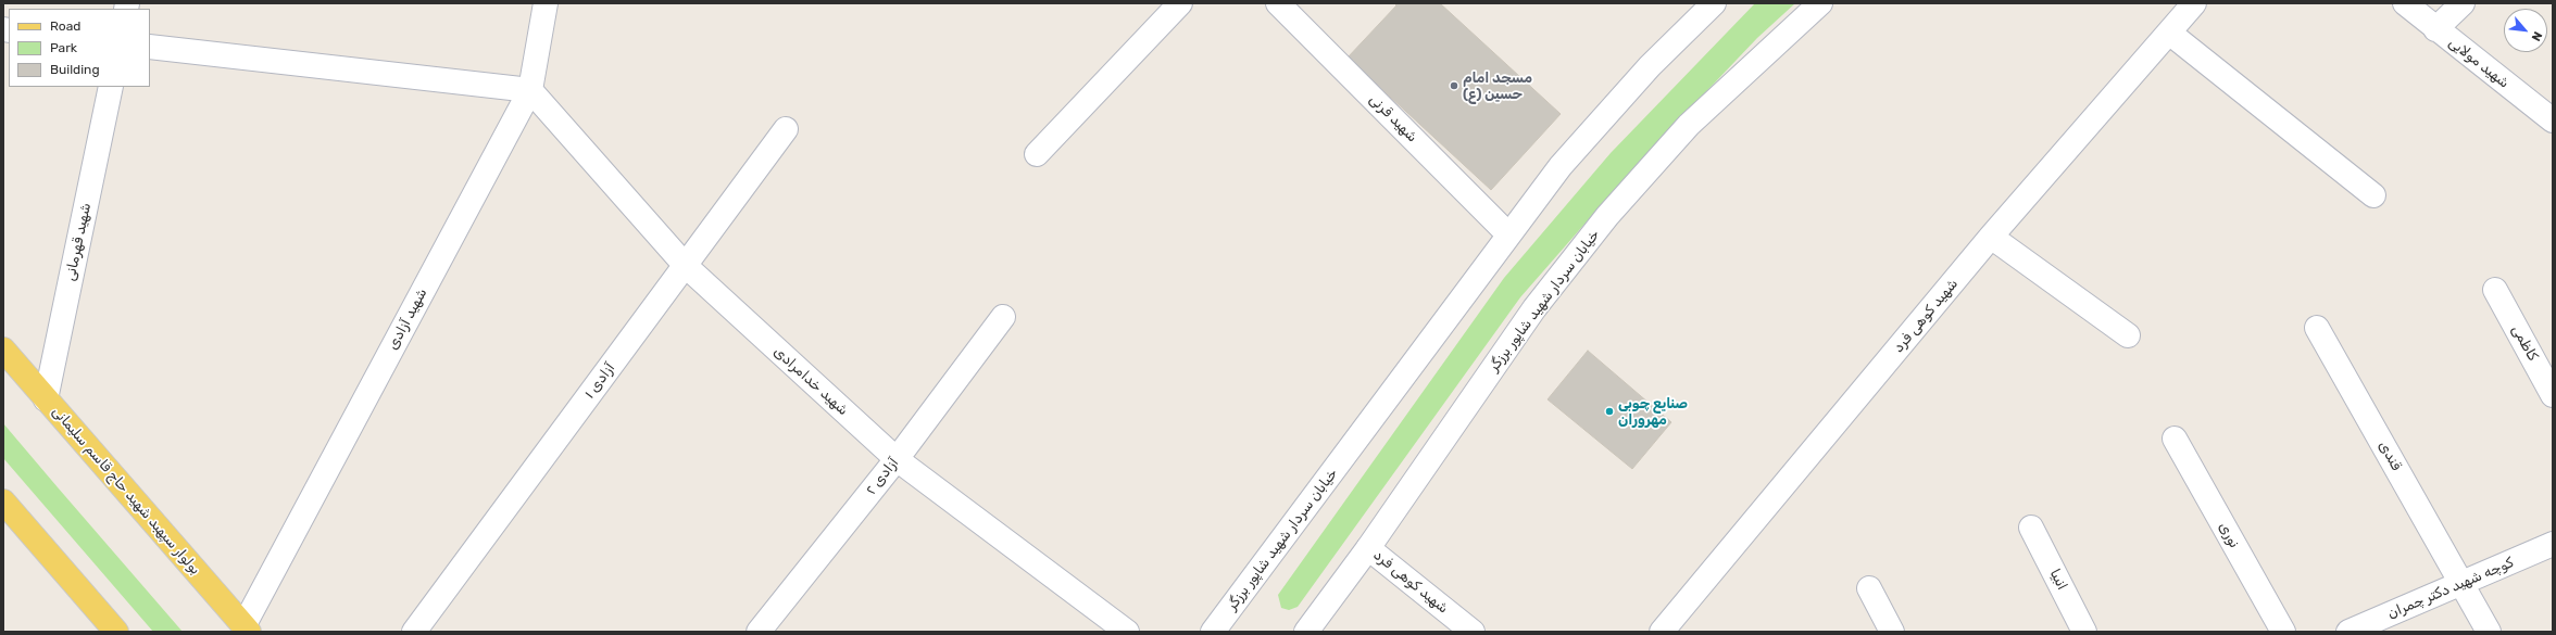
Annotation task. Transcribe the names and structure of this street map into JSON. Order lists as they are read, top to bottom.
{
  "streets": {
    "main road": ["بولوار سپهبد شهید حاج قاسم سلیمانی"],
    "street": [
      "شهید مولایی",
      "شهید قرنی",
      "شهید قهرمانی",
      "خیابان سردار شهید شاپور برزگر",
      "شهید کوهی فرد",
      "شهید آزادی",
      "کاظمی",
      "آزادی ۱",
      "شهید خدامرادی",
      "قندی",
      "آزادی ۲",
      "نوری",
      "انبیا",
      "کوچه شهید دکتر چمران"
    ]
  },
  "crossings": [
    ["شهید قرنی", "خیابان سردار شهید شاپور برزگر"],
    ["شهید قهرمانی", "بولوار سپهبد شهید حاج قاسم سلیمانی"],
    ["خیابان سردار شهید شاپور برزگر", "شهید کوهی فرد"],
    ["شهید آزادی", "شهید خدامرادی"],
    ["شهید آزادی", "بولوار سپهبد شهید حاج قاسم سلیمانی"],
    ["آزادی ۱", "شهید خدامرادی"],
    ["شهید خدامرادی", "آزادی ۲"],
    ["قندی", "کوچه شهید دکتر چمران"]
  ],
  "places": ["مسجد امام حسین (ع)", "صنایع چوبی مهروران"],
  "legend": ["Road", "Park", "Building"],
  "north": "bottom right"
}
